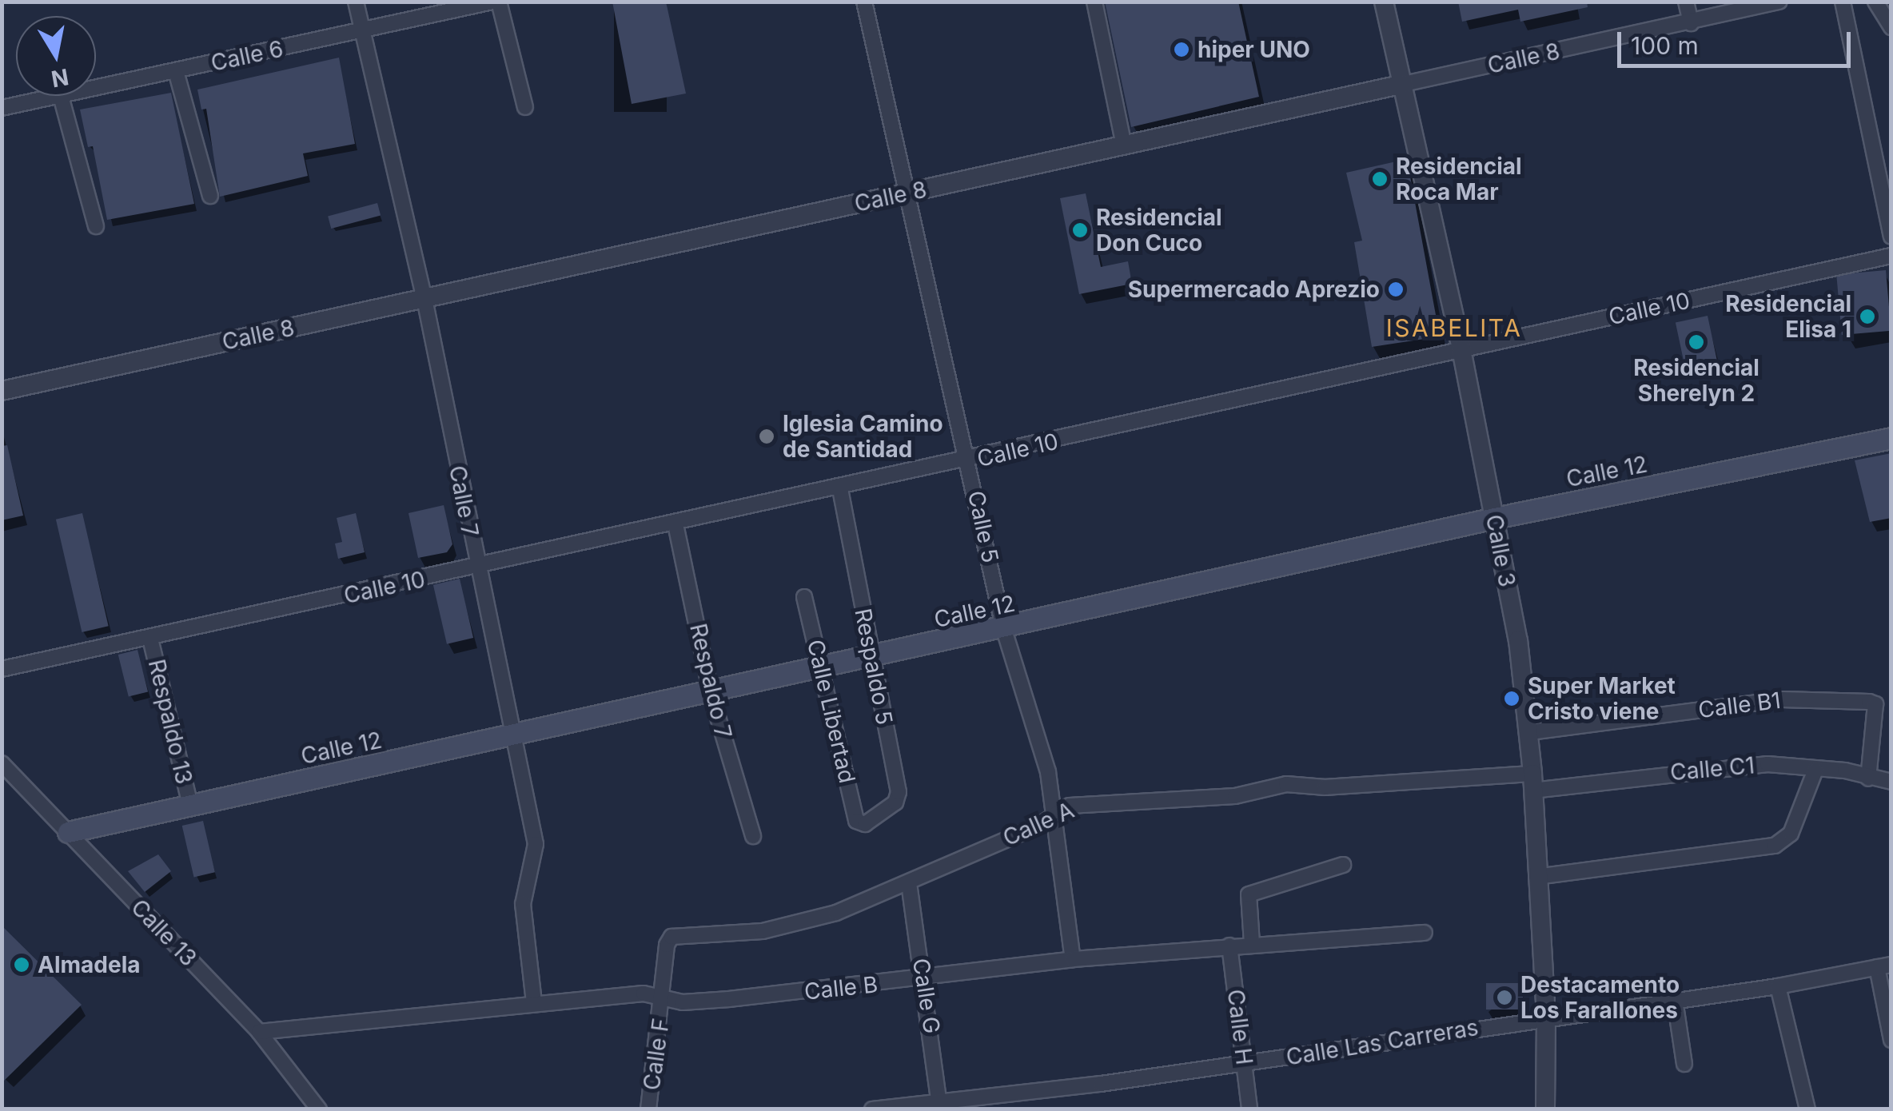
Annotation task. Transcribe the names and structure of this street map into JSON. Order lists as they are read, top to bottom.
{
  "streets": {
    "main road": ["Calle 12"],
    "street": [
      "Calle 6",
      "Calle 8",
      "Calle 10",
      "Calle 7",
      "Calle 5",
      "Calle 3",
      "Respaldo 5",
      "Respaldo 7",
      "Calle B1",
      "Calle Libertad",
      "Respaldo 13",
      "Calle C1",
      "Calle A",
      "Calle 13",
      "Calle B",
      "Calle G",
      "Calle H",
      "Calle Las Carreras",
      "Calle F"
    ]
  },
  "crossings": [
    ["Calle 6", "Calle 7"],
    ["Calle 8", "Calle 7"],
    ["Calle 8", "Calle 5"],
    ["Calle 8", "Calle 3"],
    ["Calle 10", "Calle 7"],
    ["Calle 10", "Calle 5"],
    ["Calle 10", "Calle 3"],
    ["Calle 10", "Respaldo 5"],
    ["Calle 10", "Respaldo 7"],
    ["Calle 10", "Respaldo 13"],
    ["Calle 12", "Calle 7"],
    ["Calle 12", "Calle 5"],
    ["Calle 12", "Calle 3"],
    ["Calle 12", "Respaldo 5"],
    ["Calle 12", "Respaldo 7"],
    ["Calle 12", "Calle Libertad"],
    ["Calle 12", "Respaldo 13"],
    ["Calle 12", "Calle 13"],
    ["Calle 7", "Calle B"],
    ["Calle 5", "Calle A"],
    ["Calle 5", "Calle B"],
    ["Calle 3", "Calle B1"],
    ["Calle 3", "Calle C1"],
    ["Calle 3", "Calle A"],
    ["Calle 3", "Calle Las Carreras"],
    ["Respaldo 5", "Calle Libertad"],
    ["Calle B1", "Calle C1"],
    ["Calle C1", "Calle A"],
    ["Calle A", "Calle B"],
    ["Calle A", "Calle G"],
    ["Calle A", "Calle F"],
    ["Calle 13", "Calle B"],
    ["Calle B", "Calle G"],
    ["Calle B", "Calle H"],
    ["Calle B", "Calle F"],
    ["Calle G", "Calle Las Carreras"],
    ["Calle H", "Calle Las Carreras"]
  ],
  "districts": ["ISABELITA"],
  "places": [
    "hiper UNO",
    "Residencial Roca Mar",
    "Residencial Don Cuco",
    "Supermercado Aprezio",
    "Residencial Elisa 1",
    "Residencial Sherelyn 2",
    "Iglesia Camino de Santidad",
    "Super Market Cristo viene",
    "Almadela",
    "Destacamento Los Farallones"
  ],
  "scale_bar": "100 m",
  "north": "bottom"
}
